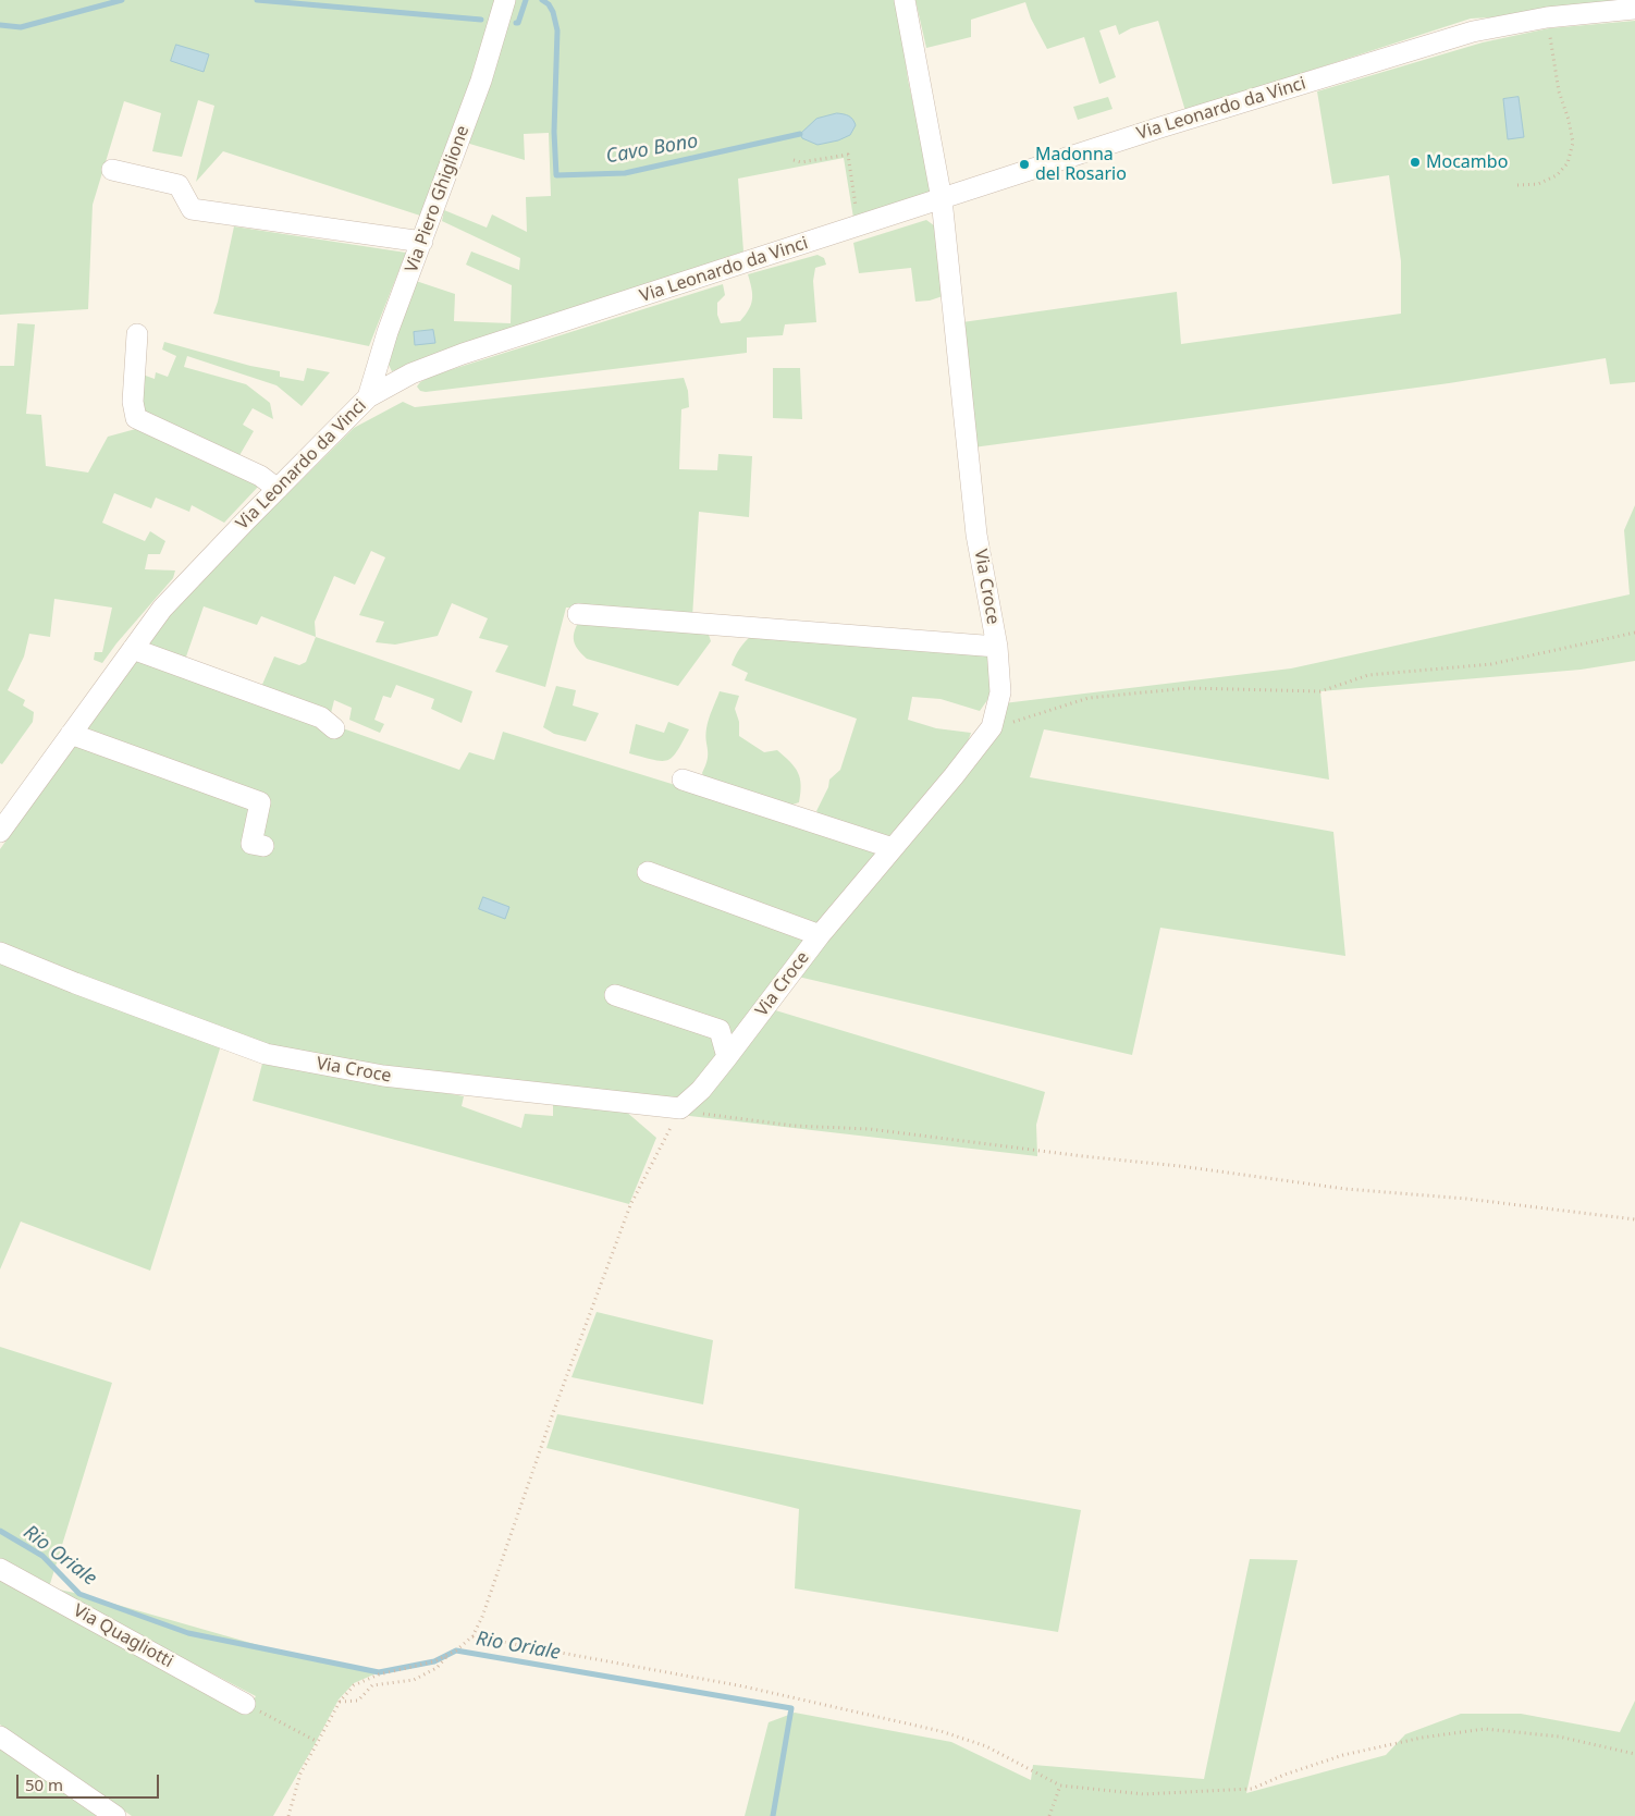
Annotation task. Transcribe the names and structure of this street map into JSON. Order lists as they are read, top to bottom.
{
  "streets": {
    "street": [
      "Via Leonardo da Vinci",
      "Via Piero Ghiglione",
      "Via Croce",
      "Via Quagliotti"
    ]
  },
  "crossings": [
    ["Via Leonardo da Vinci", "Via Piero Ghiglione"],
    ["Via Leonardo da Vinci", "Via Croce"]
  ],
  "water": ["Cavo Bono", "Rio Oriale"],
  "places": ["Mocambo", "Madonna del Rosario"],
  "scale_bar": "50 m"
}
